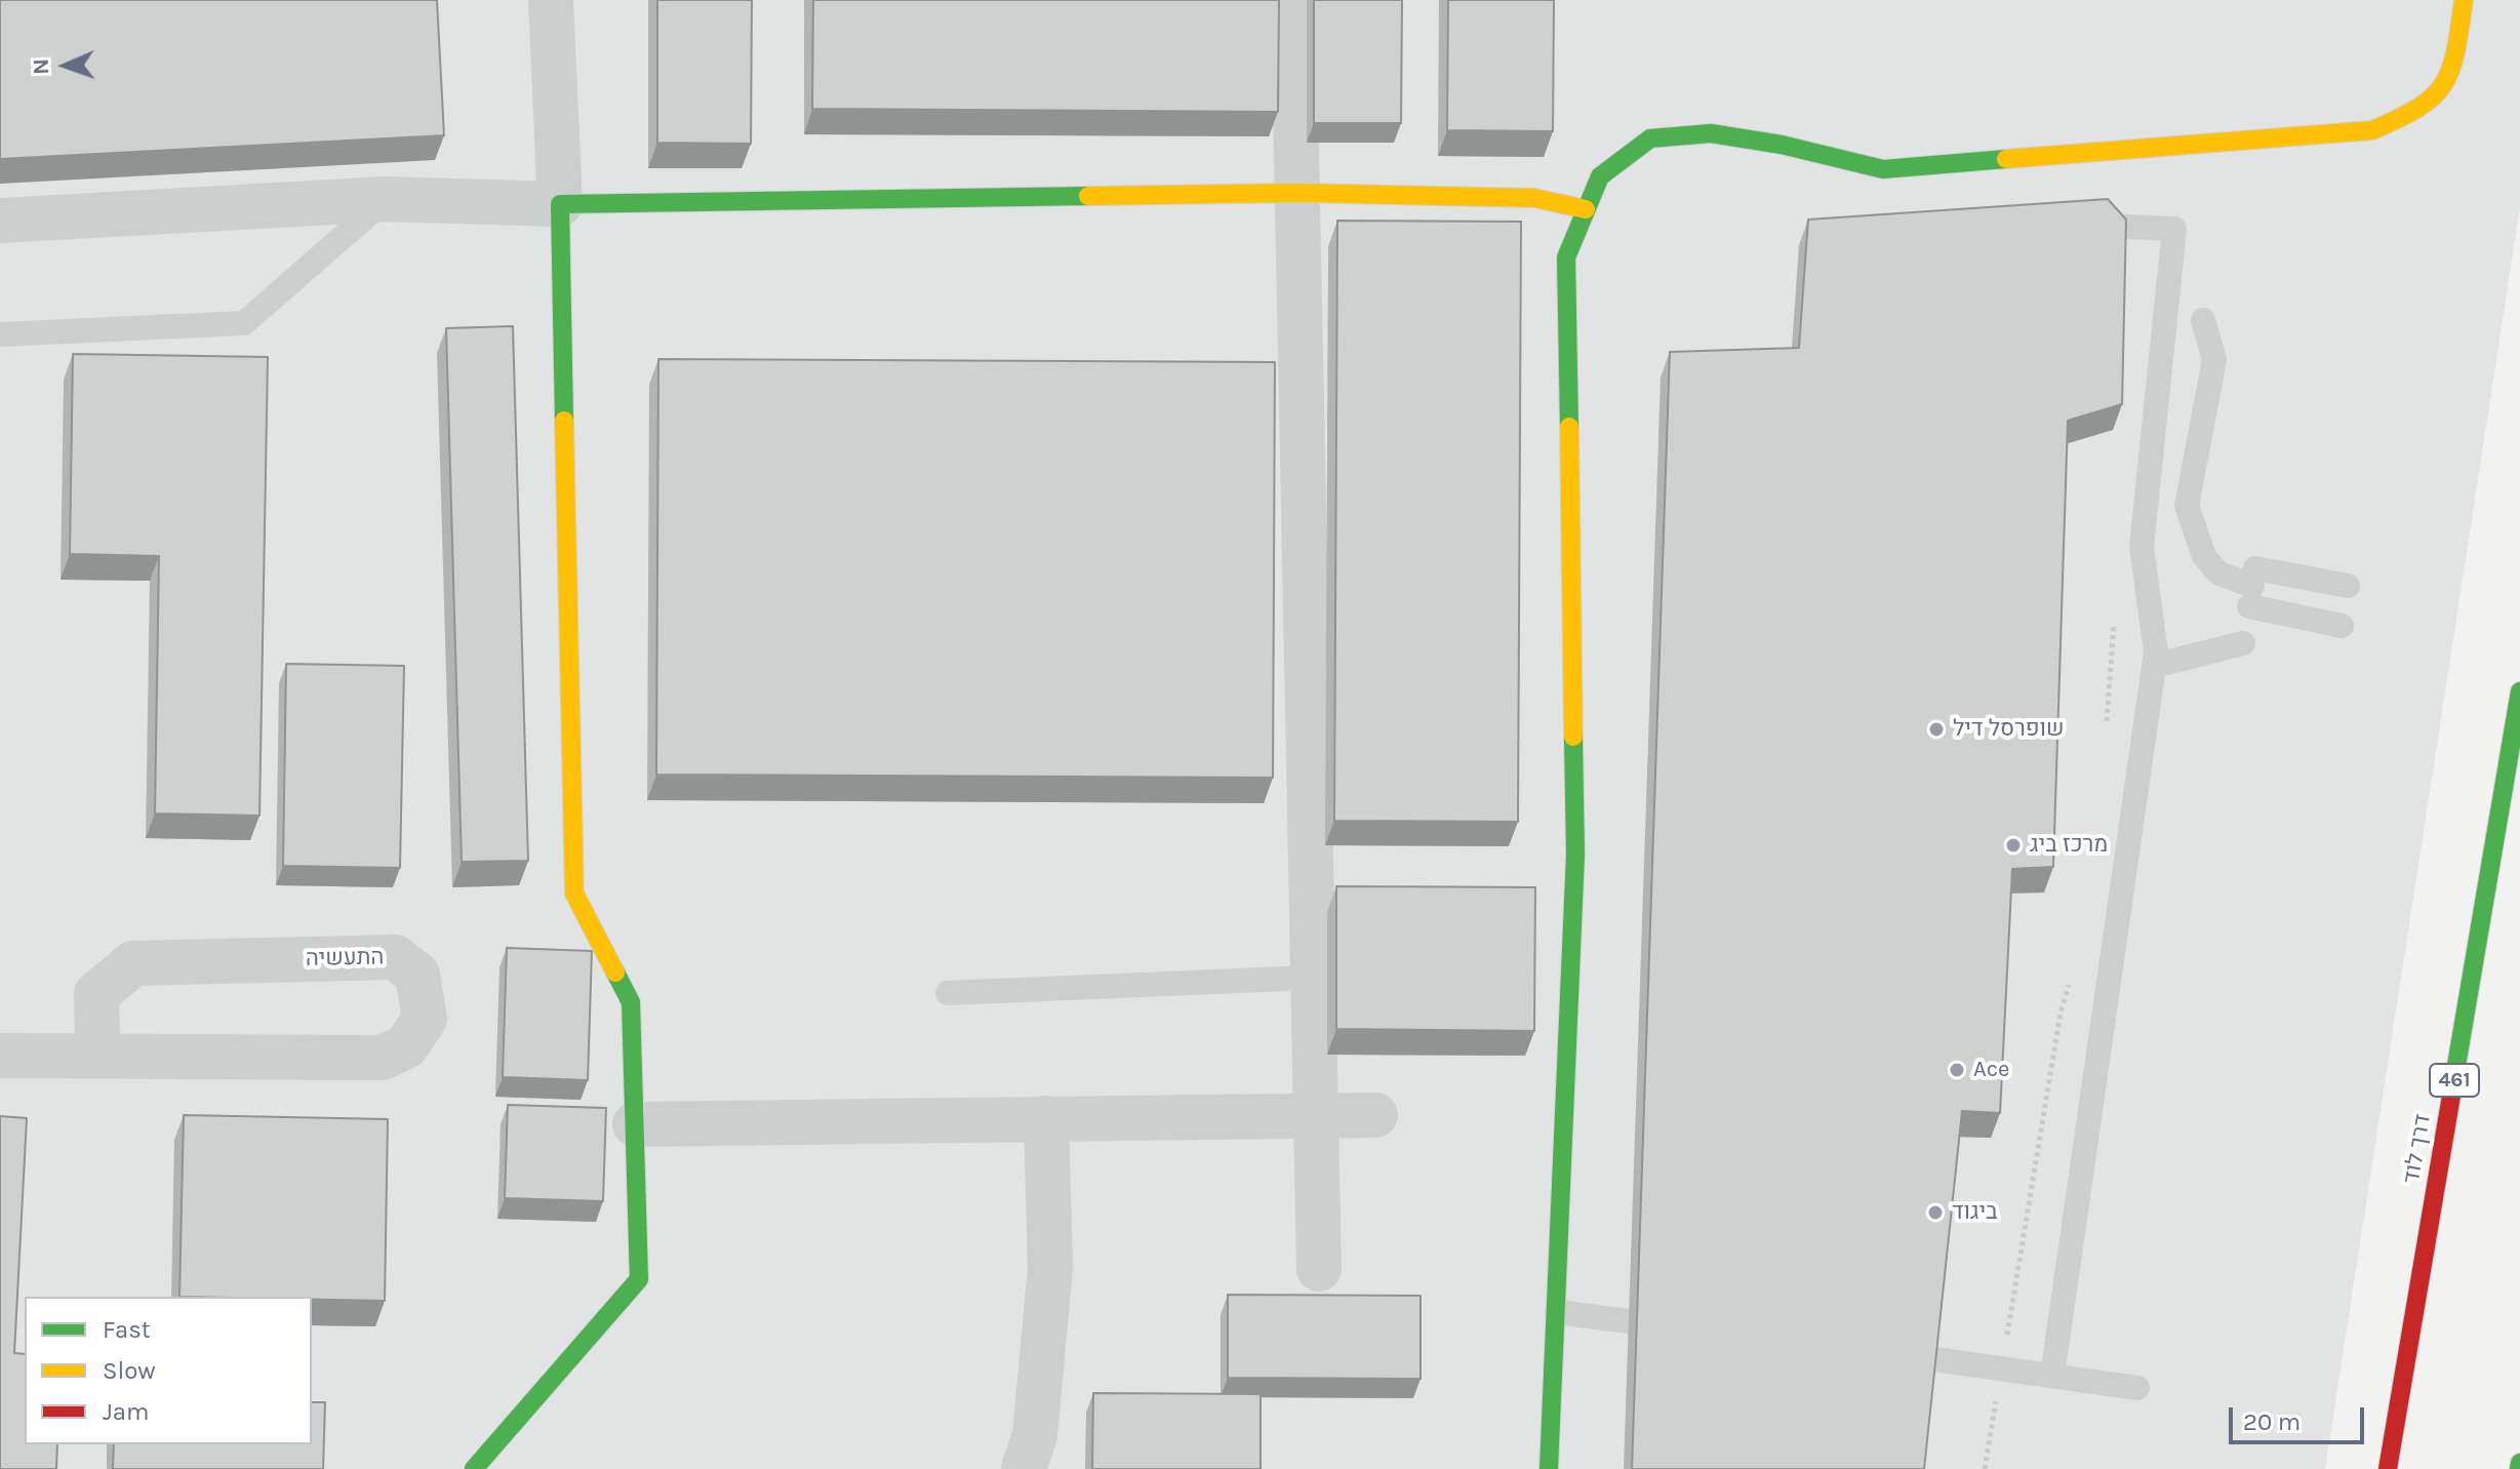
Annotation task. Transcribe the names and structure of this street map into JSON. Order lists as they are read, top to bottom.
{
  "streets": {
    "street": ["התעשיה", "461", "דרך לוד"]
  },
  "places": [
    "שופרסל דיל",
    "מרכז ביג",
    "Ace",
    "ביגוד"
  ],
  "legend": ["Fast", "Slow", "Jam"],
  "scale_bar": "20 m",
  "north": "left"
}
